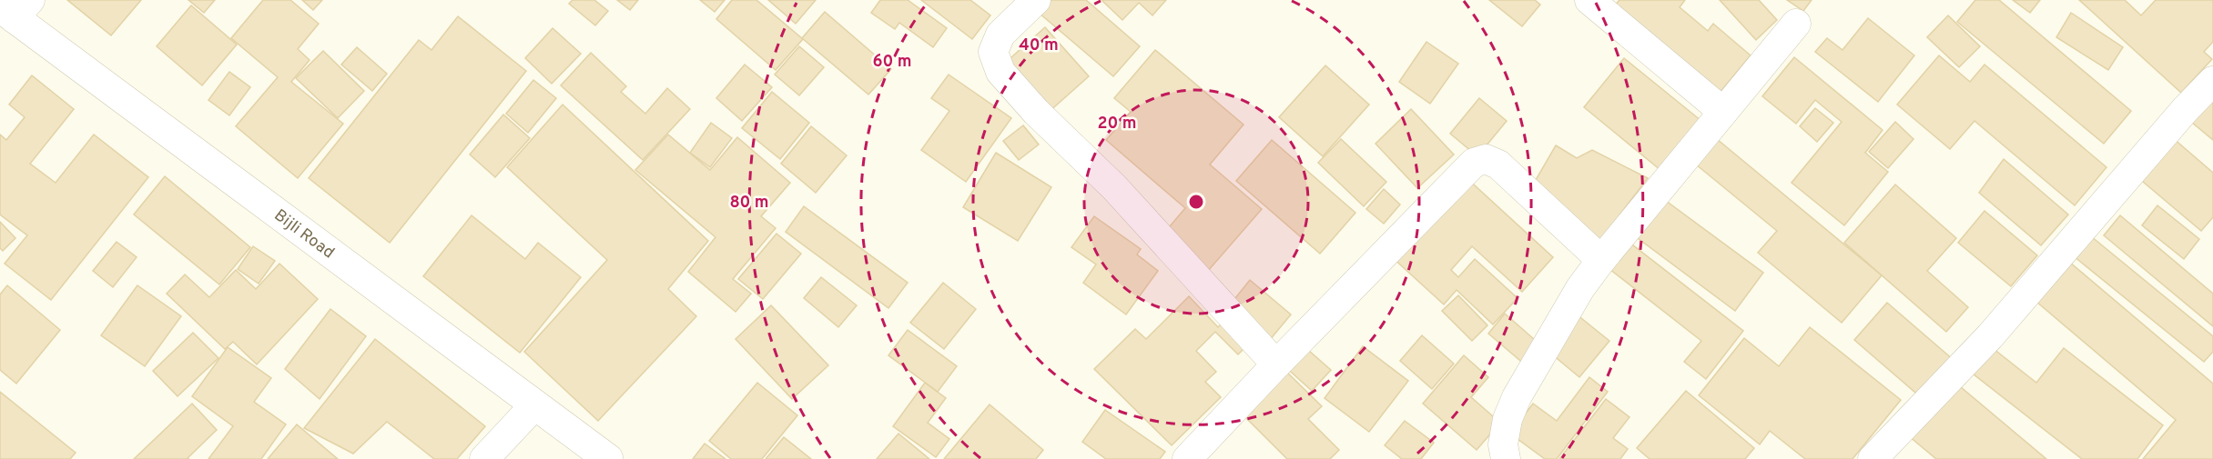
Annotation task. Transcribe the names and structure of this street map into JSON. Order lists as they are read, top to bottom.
{
  "streets": {
    "street": ["Bijli Road"]
  },
  "rings": [
    "40 m",
    "60 m",
    "20 m",
    "80 m"
  ]
}
